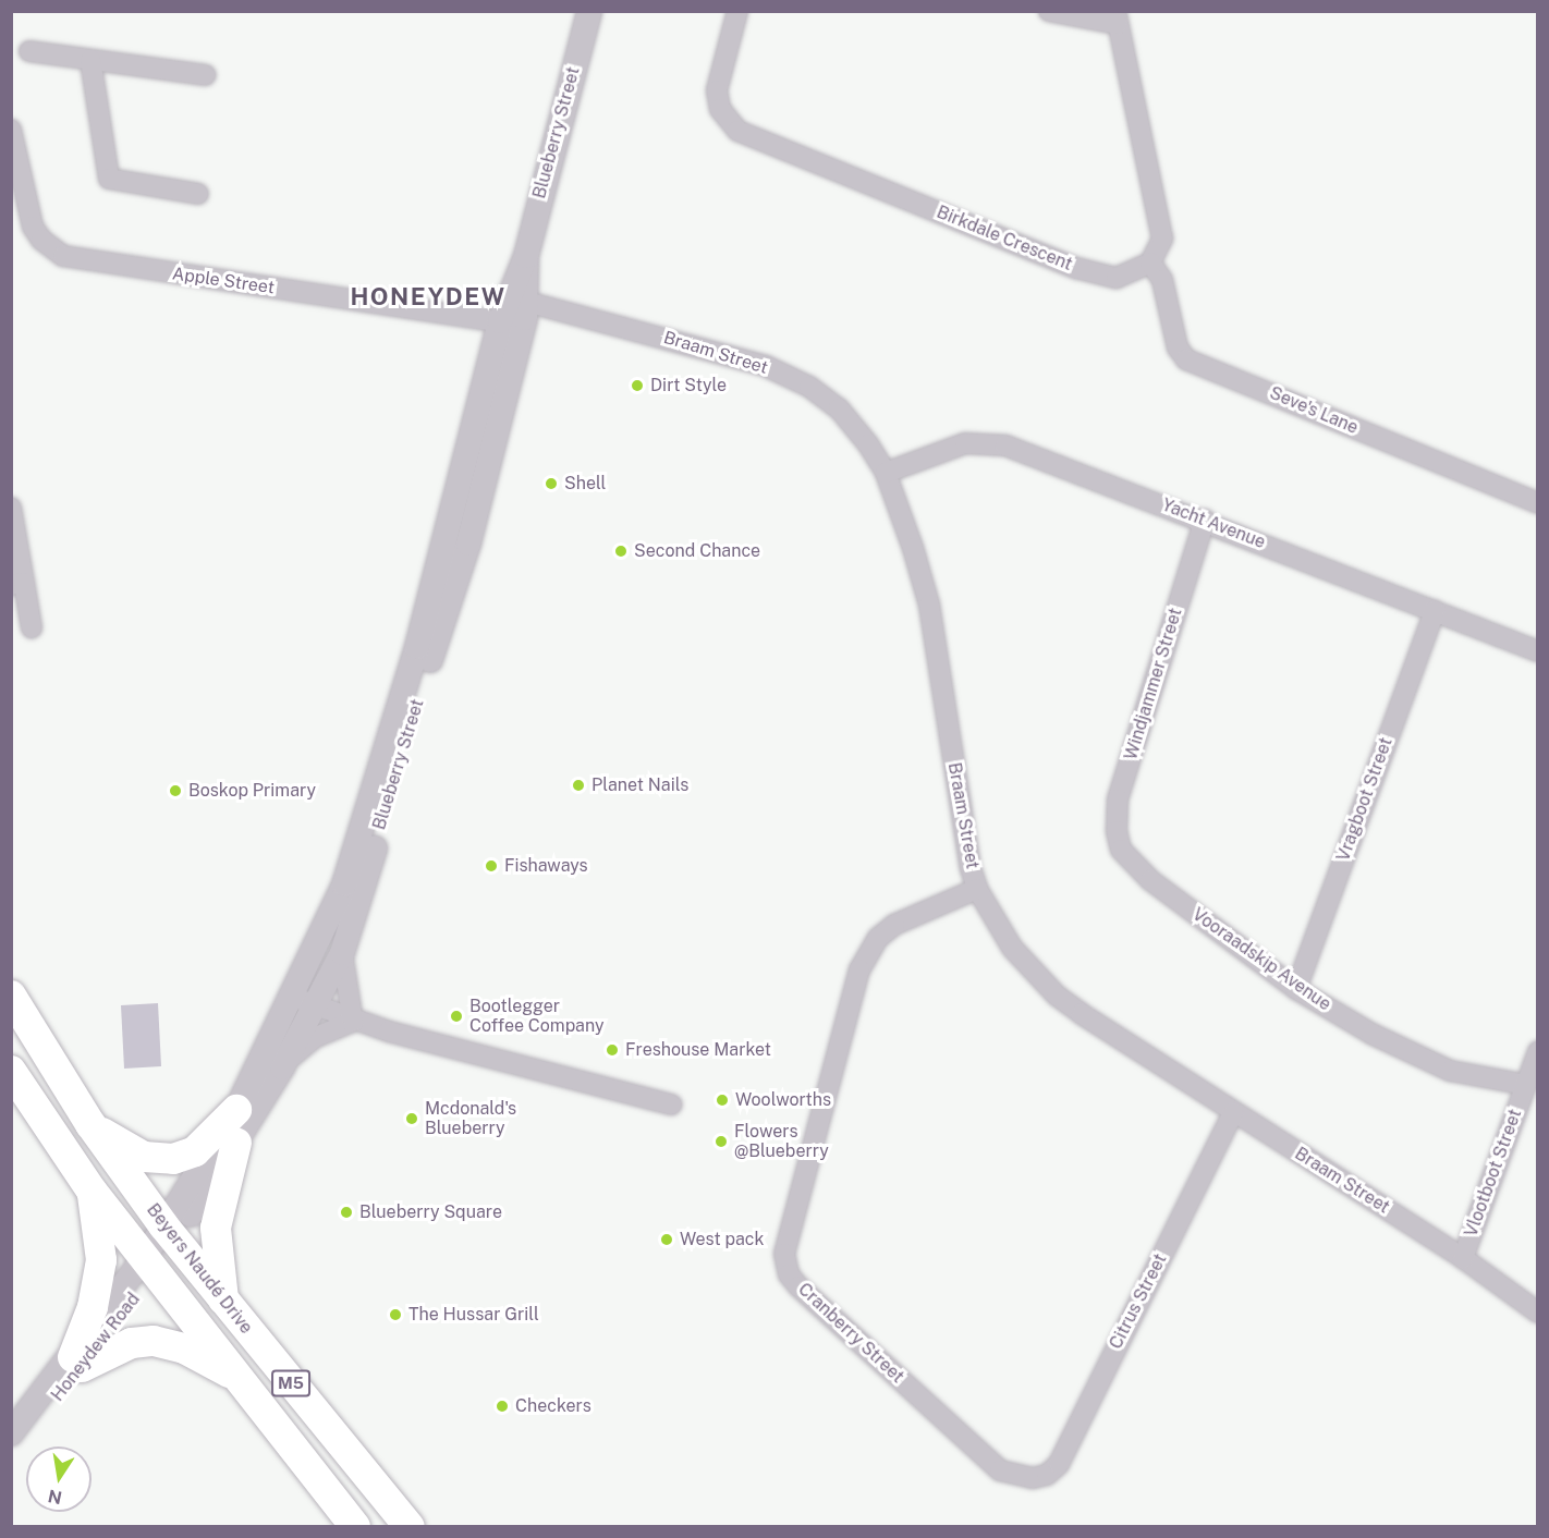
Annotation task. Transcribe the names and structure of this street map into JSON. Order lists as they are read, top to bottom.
{
  "streets": {
    "main road": ["Beyers Naudé Drive", "M5"],
    "street": [
      "Blueberry Street",
      "Birkdale Crescent",
      "Apple Street",
      "Braam Street",
      "Seve's Lane",
      "Yacht Avenue",
      "Windjammer Street",
      "Vragboot Street",
      "Vooraadskip Avenue",
      "Vlootboot Street",
      "Citrus Street",
      "Cranberry Street",
      "Honeydew Road"
    ]
  },
  "crossings": [
    ["Blueberry Street", "Apple Street"],
    ["Blueberry Street", "Braam Street"],
    ["Blueberry Street", "Beyers Naudé Drive"],
    ["Blueberry Street", "Honeydew Road"],
    ["Birkdale Crescent", "Seve's Lane"],
    ["Braam Street", "Yacht Avenue"],
    ["Braam Street", "Vlootboot Street"],
    ["Braam Street", "Citrus Street"],
    ["Braam Street", "Cranberry Street"],
    ["Yacht Avenue", "Windjammer Street"],
    ["Yacht Avenue", "Vragboot Street"],
    ["Windjammer Street", "Vooraadskip Avenue"],
    ["Vragboot Street", "Vooraadskip Avenue"],
    ["Vooraadskip Avenue", "Vlootboot Street"],
    ["Beyers Naudé Drive", "Honeydew Road"],
    ["Citrus Street", "Cranberry Street"]
  ],
  "districts": ["HONEYDEW"],
  "places": [
    "Dirt Style",
    "Shell",
    "Second Chance",
    "Planet Nails",
    "Boskop Primary",
    "Fishaways",
    "Bootlegger Coffee Company",
    "Freshouse Market",
    "Woolworths",
    "Mcdonald's Blueberry",
    "Flowers @Blueberry",
    "Blueberry Square",
    "West pack",
    "The Hussar Grill",
    "Checkers"
  ],
  "north": "bottom"
}
